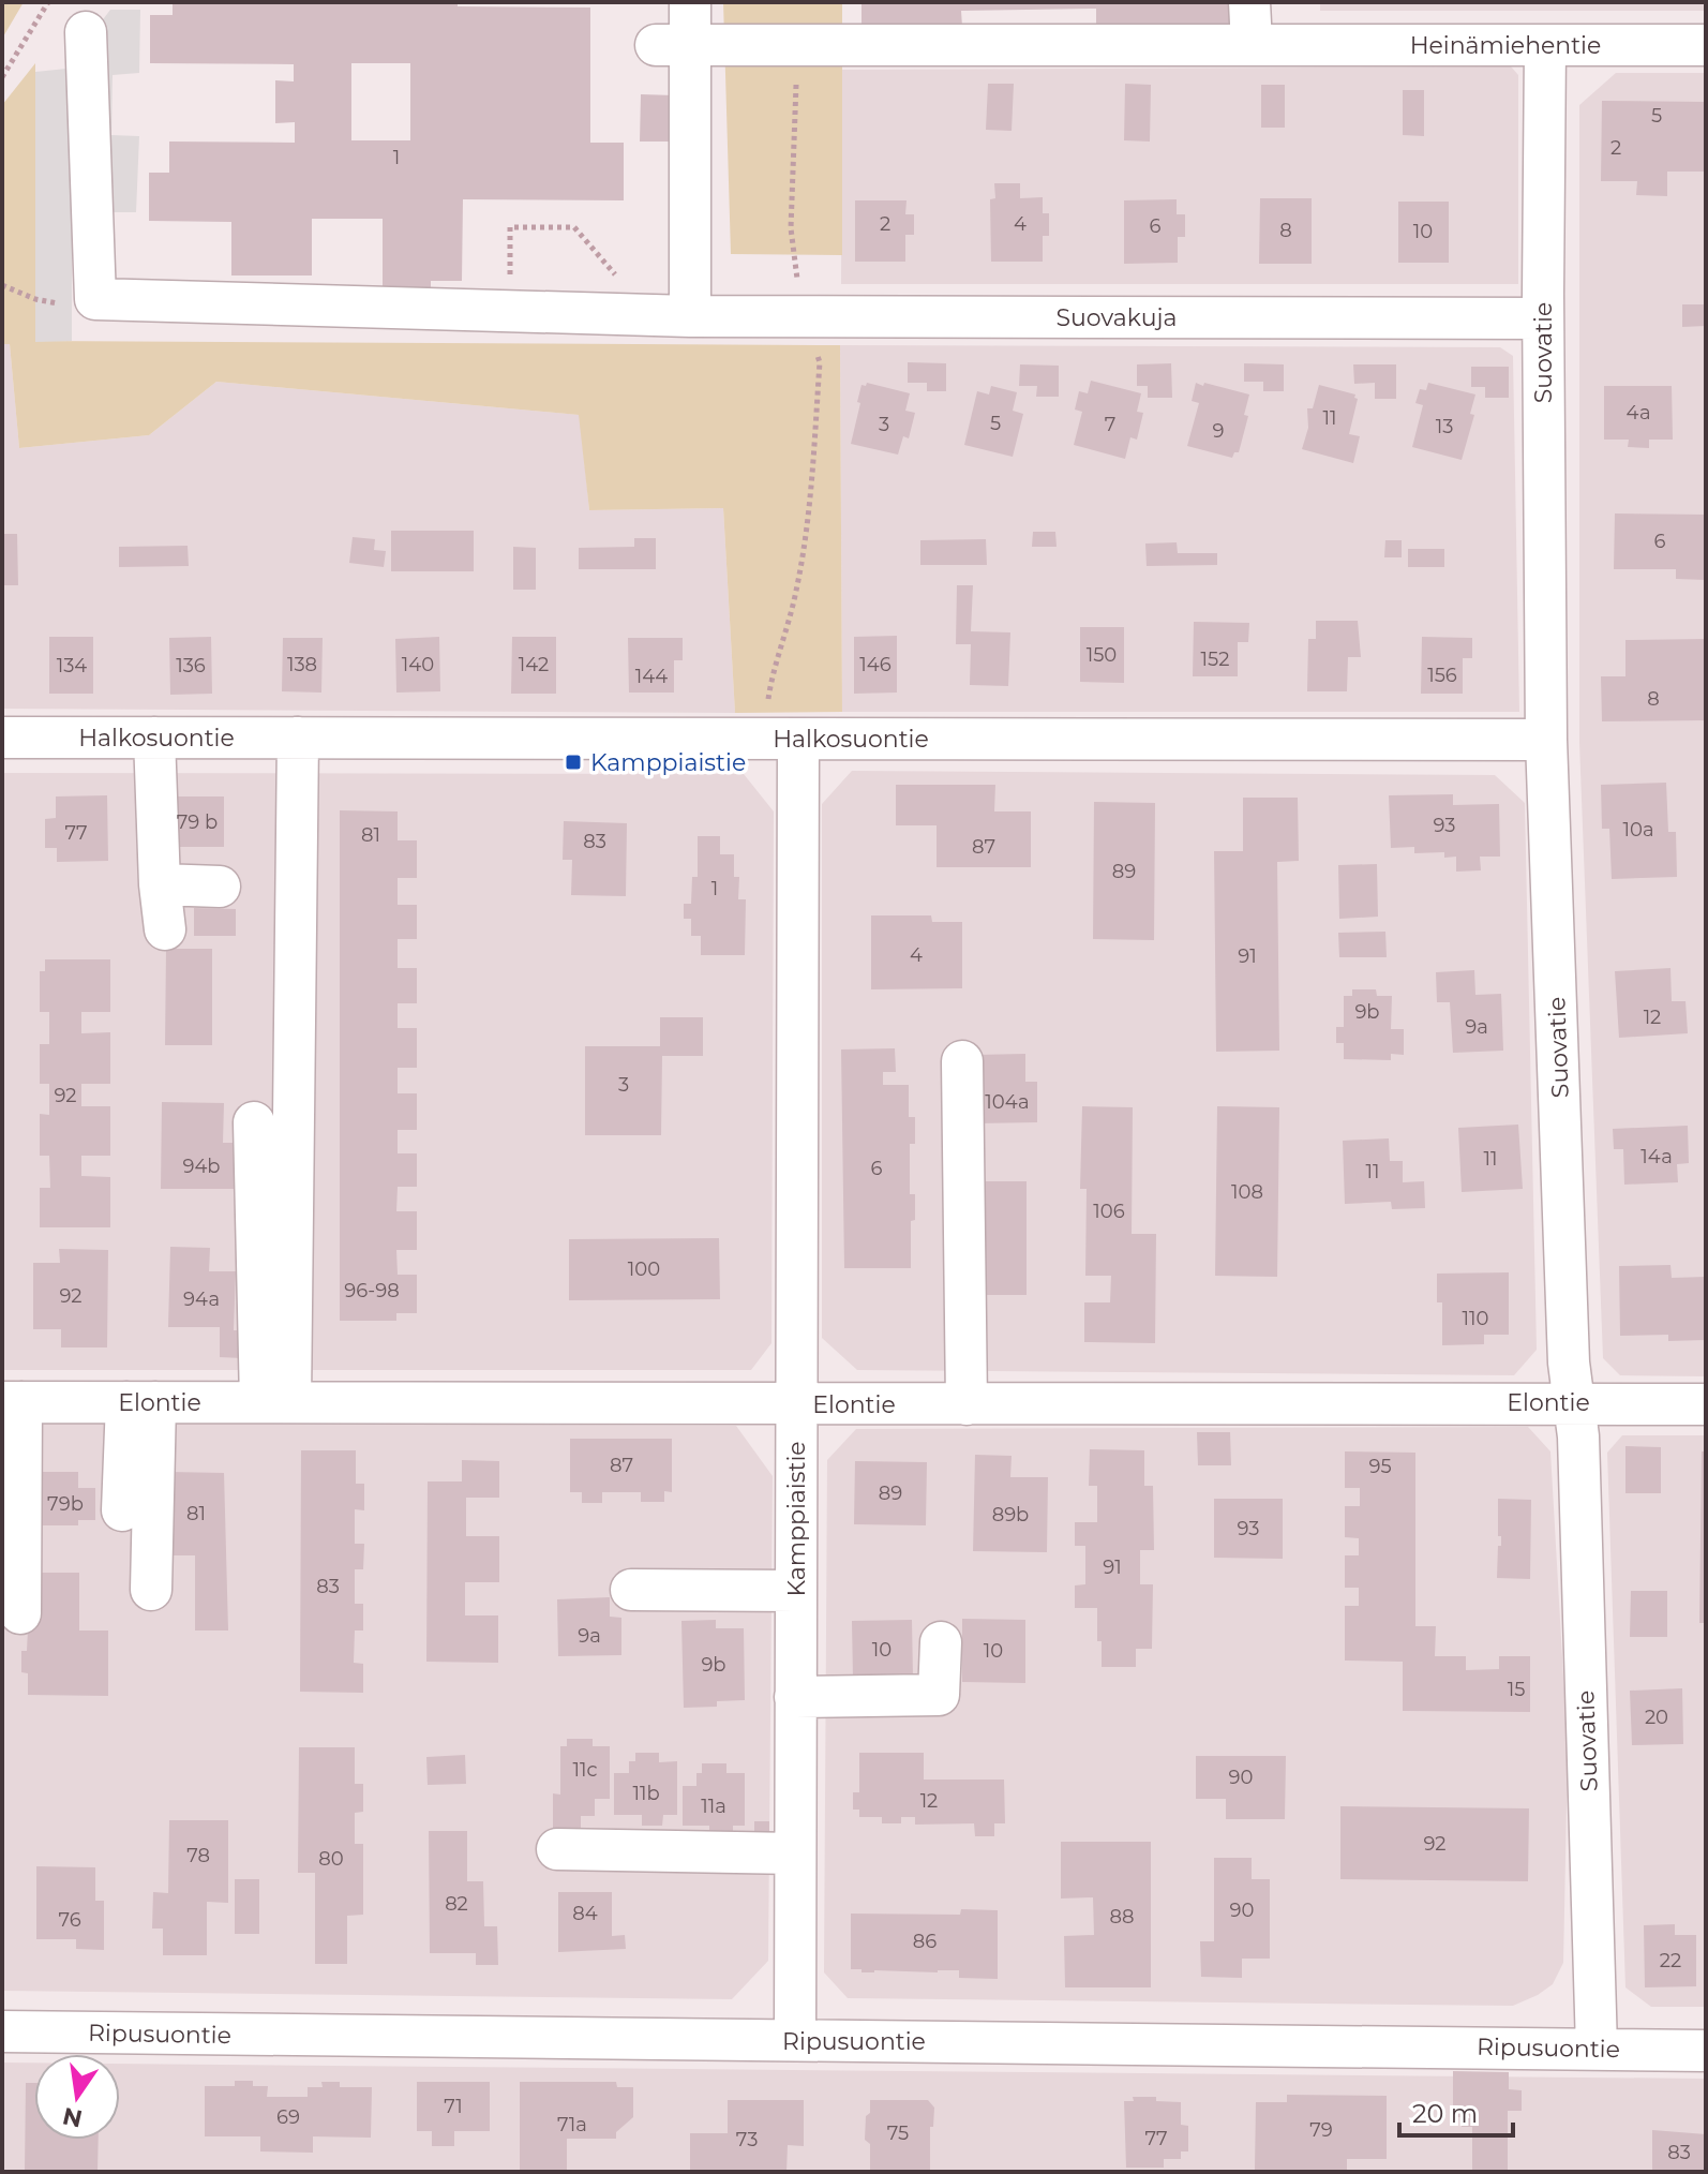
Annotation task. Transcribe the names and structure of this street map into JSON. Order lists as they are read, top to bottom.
{
  "streets": {
    "street": [
      "Heinämiehentie",
      "Suovakuja",
      "Suovatie",
      "Halkosuontie",
      "Elontie",
      "Kamppiaistie",
      "Ripusuontie"
    ]
  },
  "crossings": [
    ["Heinämiehentie", "Suovatie"],
    ["Suovakuja", "Suovatie"],
    ["Suovatie", "Halkosuontie"],
    ["Suovatie", "Elontie"],
    ["Suovatie", "Ripusuontie"],
    ["Halkosuontie", "Kamppiaistie"],
    ["Elontie", "Kamppiaistie"],
    ["Kamppiaistie", "Ripusuontie"]
  ],
  "places": {
    "transit": ["Kamppiaistie"]
  },
  "house_numbers": [
    "5",
    "2",
    "1",
    "2",
    "4",
    "6",
    "8",
    "10",
    "4a",
    "11",
    "5",
    "3",
    "7",
    "13",
    "9",
    "6",
    "150",
    "152",
    "138",
    "140",
    "142",
    "146",
    "134",
    "136",
    "156",
    "144",
    "8",
    "79 b",
    "93",
    "10a",
    "77",
    "81",
    "83",
    "87",
    "89",
    "1",
    "4",
    "91",
    "9b",
    "12",
    "9a",
    "3",
    "92",
    "104a",
    "14a",
    "11",
    "94b",
    "6",
    "11",
    "108",
    "106",
    "100",
    "96-98",
    "92",
    "94a",
    "110",
    "87",
    "95",
    "89",
    "79b",
    "81",
    "89b",
    "93",
    "91",
    "83",
    "9a",
    "10",
    "10",
    "9b",
    "15",
    "20",
    "11c",
    "90",
    "11b",
    "12",
    "11a",
    "92",
    "78",
    "80",
    "82",
    "90",
    "84",
    "88",
    "76",
    "86",
    "22",
    "71",
    "69",
    "71a",
    "79",
    "75",
    "77",
    "73",
    "83"
  ],
  "scale_bar": "20 m",
  "north": "bottom"
}
